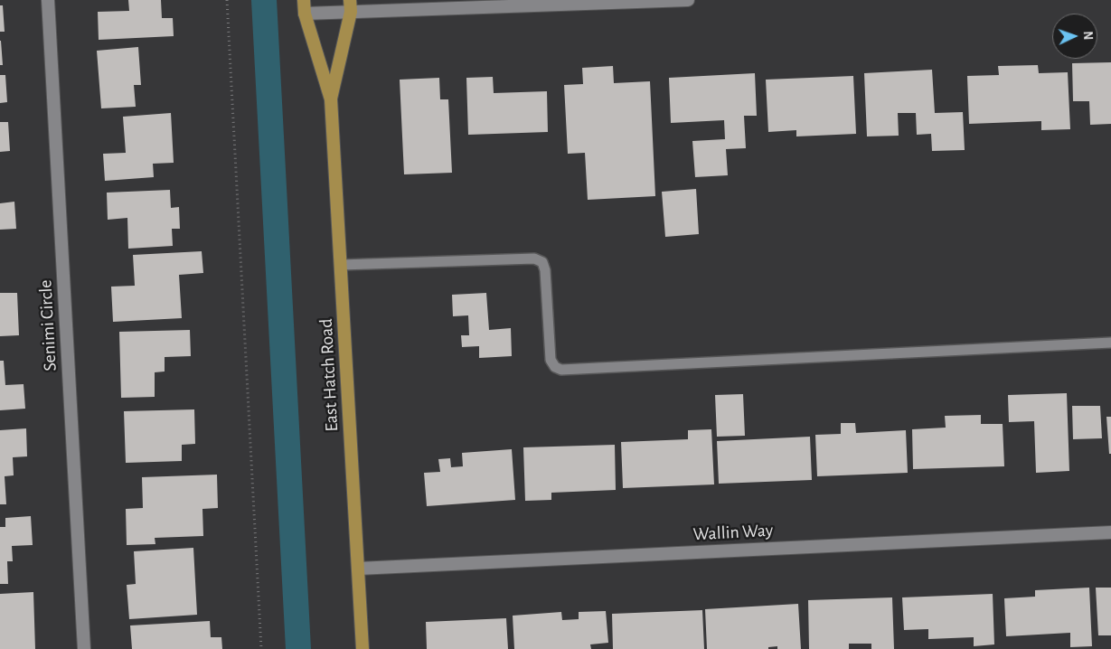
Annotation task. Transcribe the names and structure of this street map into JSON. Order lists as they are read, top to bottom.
{
  "streets": {
    "main road": ["East Hatch Road"],
    "street": ["Senimi Circle", "Wallin Way"]
  },
  "crossings": [
    ["East Hatch Road", "Wallin Way"]
  ],
  "north": "right"
}
